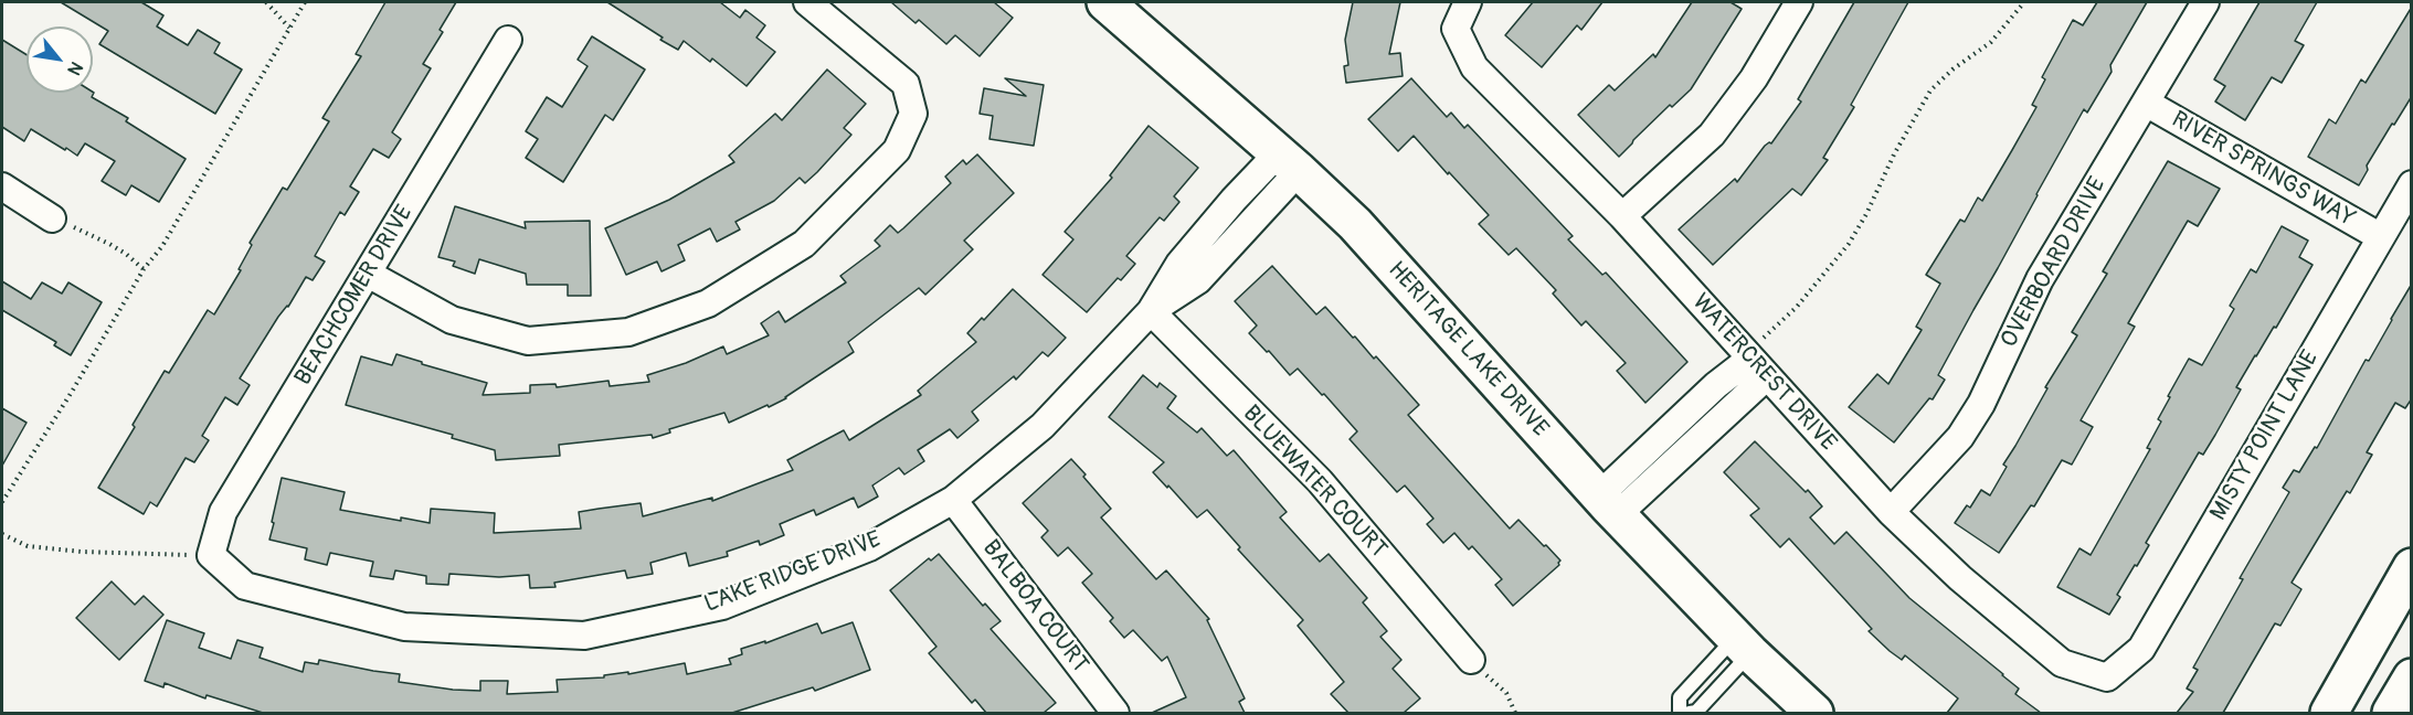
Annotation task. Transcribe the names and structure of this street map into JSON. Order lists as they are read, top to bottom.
{
  "streets": {
    "street": [
      "RIVER SPRINGS WAY",
      "OVERBOARD DRIVE",
      "BEACHCOMER DRIVE",
      "HERITAGE LAKE DRIVE",
      "WATERCREST DRIVE",
      "MISTY POINT LANE",
      "BLUEWATER COURT",
      "LAKE RIDGE DRIVE",
      "BALBOA COURT"
    ]
  },
  "crossings": [
    ["RIVER SPRINGS WAY", "OVERBOARD DRIVE"],
    ["RIVER SPRINGS WAY", "MISTY POINT LANE"],
    ["OVERBOARD DRIVE", "WATERCREST DRIVE"],
    ["BEACHCOMER DRIVE", "LAKE RIDGE DRIVE"],
    ["HERITAGE LAKE DRIVE", "LAKE RIDGE DRIVE"],
    ["WATERCREST DRIVE", "MISTY POINT LANE"],
    ["BLUEWATER COURT", "LAKE RIDGE DRIVE"],
    ["LAKE RIDGE DRIVE", "BALBOA COURT"]
  ],
  "north": "bottom right"
}
